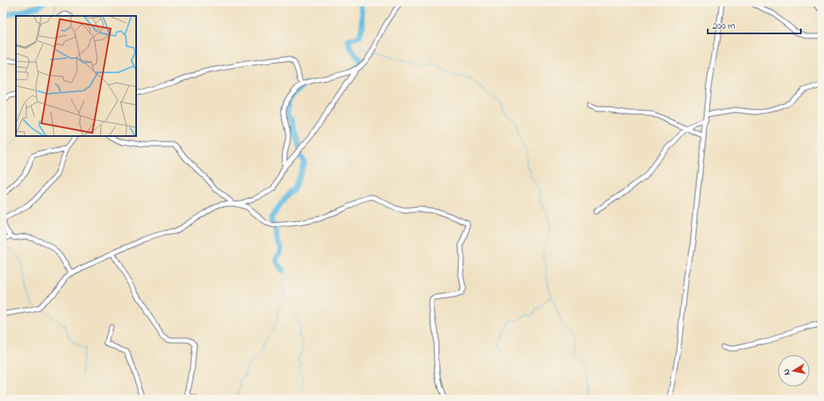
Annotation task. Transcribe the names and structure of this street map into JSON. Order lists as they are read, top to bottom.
{
  "scale_bar": "200 m",
  "north": "left"
}
